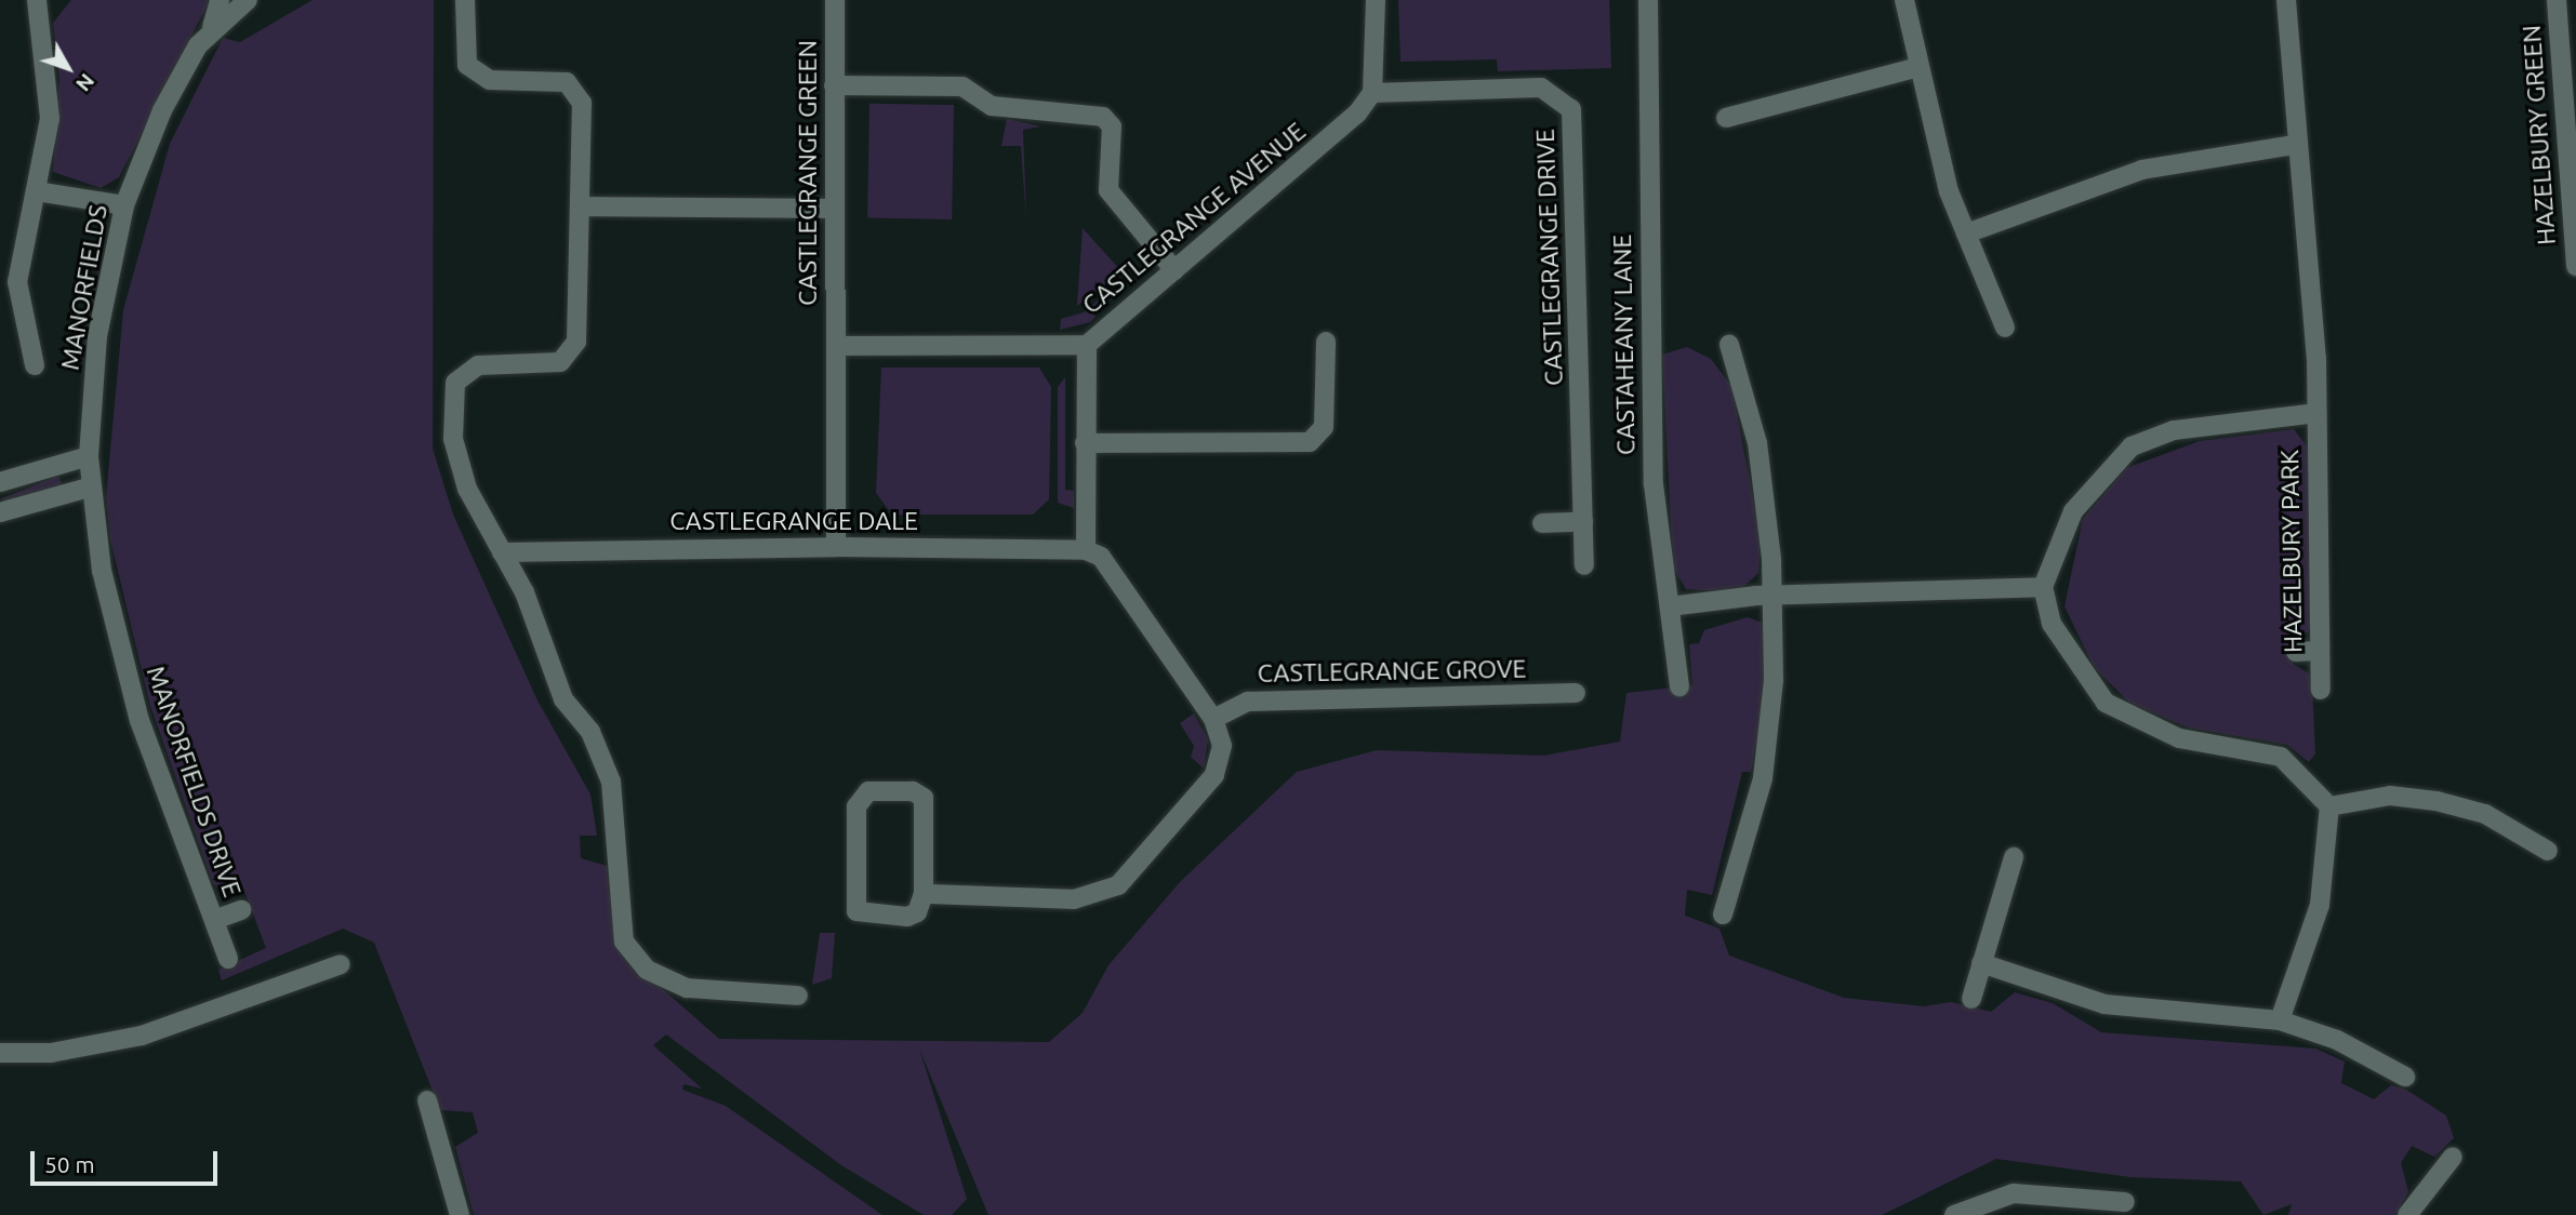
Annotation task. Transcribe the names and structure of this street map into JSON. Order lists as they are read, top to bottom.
{
  "streets": {
    "street": [
      "HAZELBURY GREEN",
      "CASTLEGRANGE GREEN",
      "CASTLEGRANGE AVENUE",
      "CASTLEGRANGE DRIVE",
      "MANORFIELDS",
      "CASTAHEANY LANE",
      "CASTLEGRANGE DALE",
      "HAZELBURY PARK",
      "CASTLEGRANGE GROVE",
      "MANORFIELDS DRIVE"
    ]
  },
  "crossings": [
    ["CASTLEGRANGE GREEN", "CASTLEGRANGE DALE"],
    ["CASTLEGRANGE AVENUE", "CASTLEGRANGE DRIVE"],
    ["CASTLEGRANGE AVENUE", "CASTLEGRANGE DALE"],
    ["MANORFIELDS", "MANORFIELDS DRIVE"]
  ],
  "scale_bar": "50 m",
  "north": "bottom right"
}
